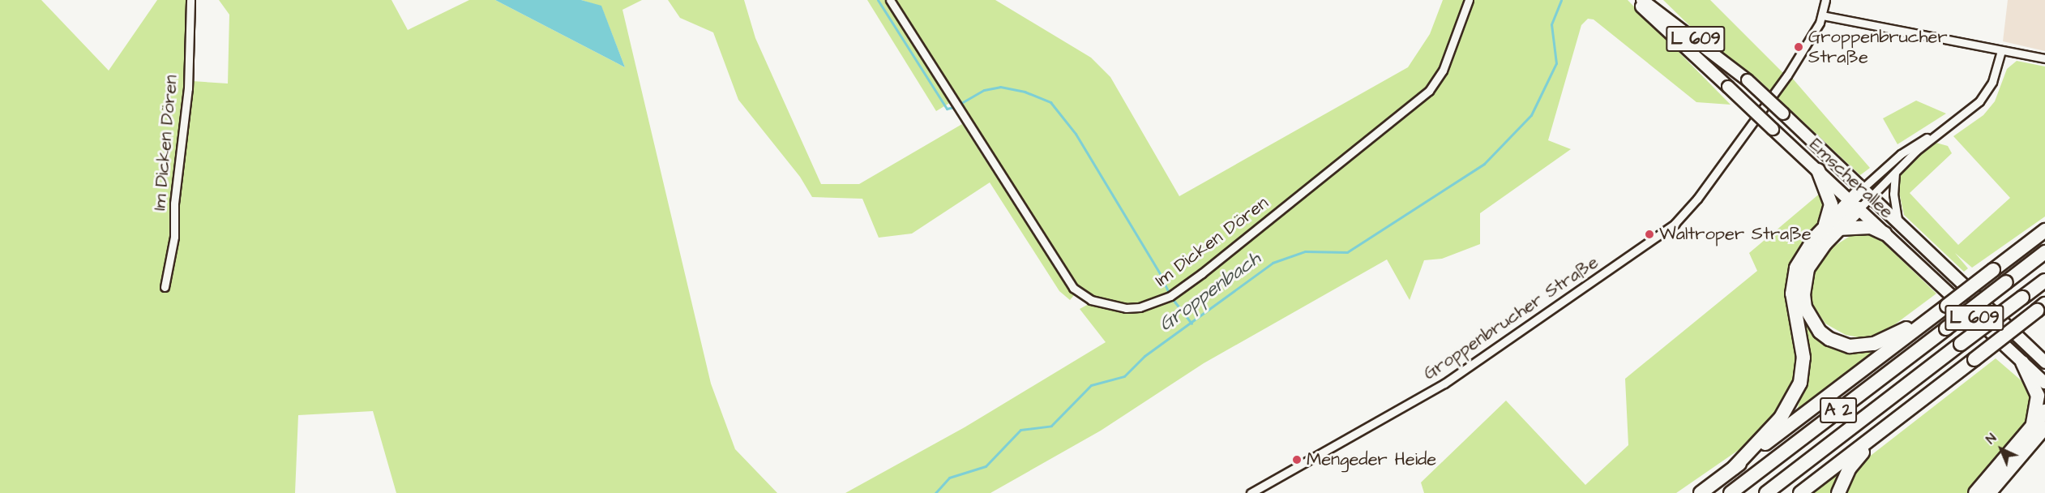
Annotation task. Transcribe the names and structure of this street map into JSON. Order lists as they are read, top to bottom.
{
  "streets": {
    "highway": ["A 2"],
    "main road": ["L 609", "Emscherallee"],
    "street": ["Im Dicken Dören", "Groppenbrucher Straße"]
  },
  "water": ["Groppenbach"],
  "places": ["Groppenbrucher Straße", "Waltroper Straße", "Mengeder Heide"],
  "north": "top left"
}
